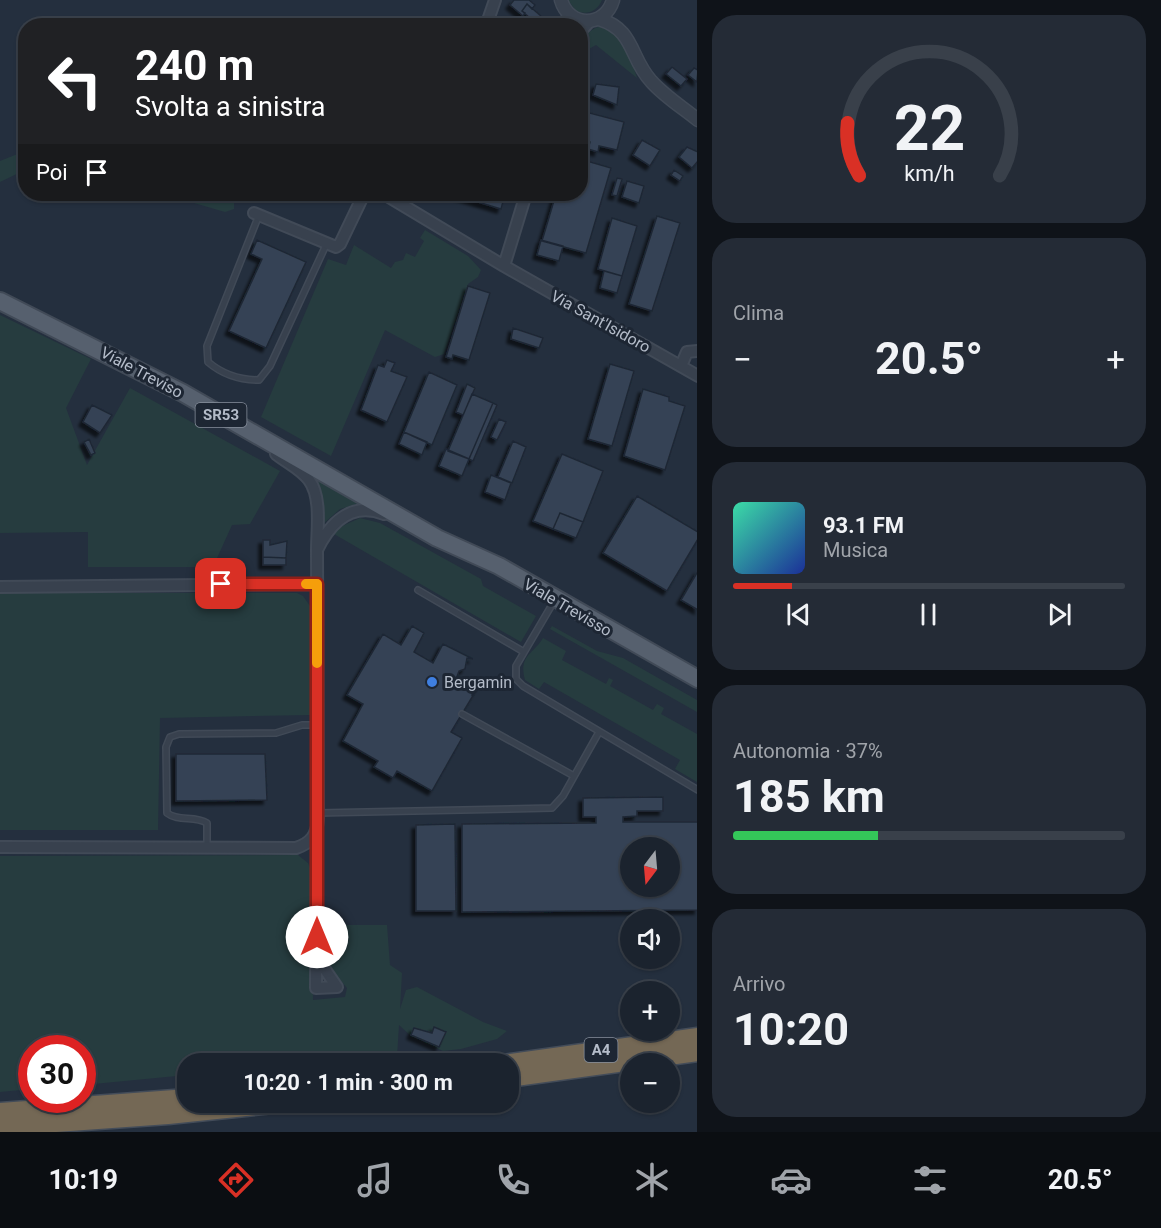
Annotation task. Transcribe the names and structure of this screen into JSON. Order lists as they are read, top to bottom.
{
  "streets": {
    "highway": ["A4"],
    "main road": ["Viale Treviso", "SR53", "Viale Trevisso"],
    "street": ["Via Sant'Isidoro"]
  },
  "crossings": [
    ["Viale Treviso", "Viale Trevisso"]
  ],
  "places": ["Bergamin"],
  "north": "bottom",
  "page": {
    "turn": ["240 m", "Svolta a sinistra"],
    "then": "Poi",
    "tile": [
      "Clima",
      ["Autonomia · 37%", "185 km"],
      ["Arrivo", "10:20"]
    ],
    "heat": ["−", "20.5°", "+"],
    "song": ["93.1 FM", "Musica"],
    "map_buttons": ["+", "−"],
    "limit": "30",
    "trip": "10:20 · 1 min · 300 m",
    "tabs": ["10:19", "20.5°"],
    "gauge": ["22", "km/h"]
  }
}
